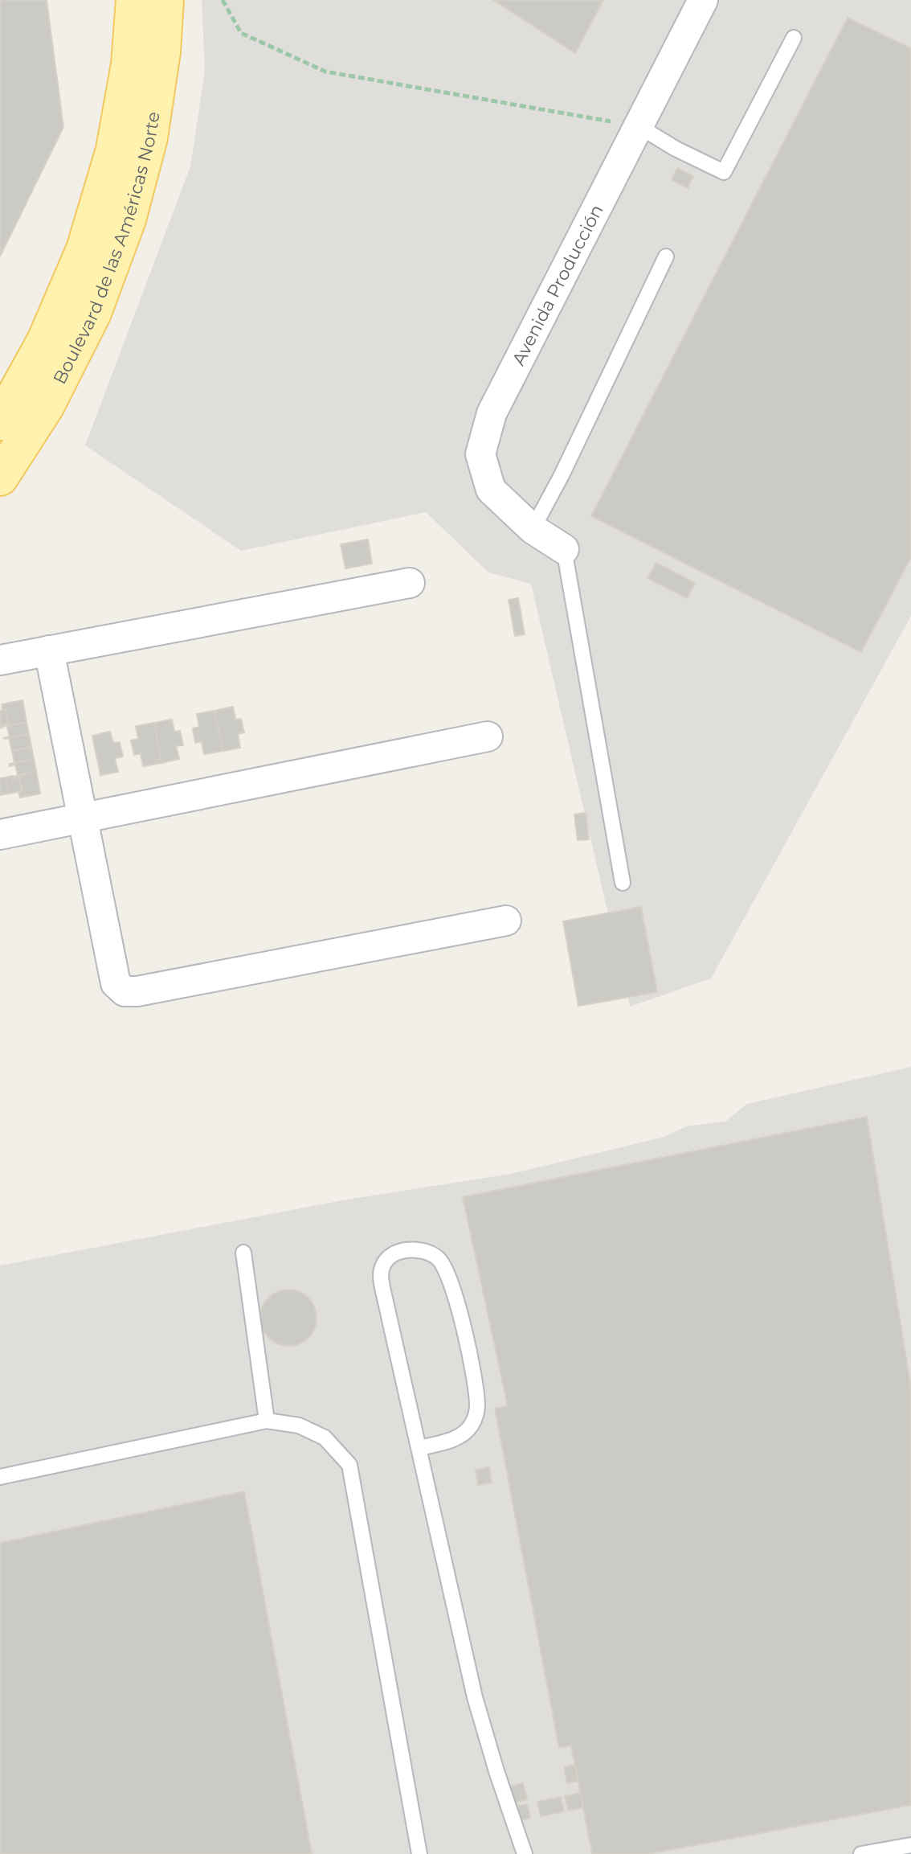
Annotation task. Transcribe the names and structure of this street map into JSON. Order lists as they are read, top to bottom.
{
  "streets": {
    "main road": ["Boulevard de las Américas Norte"],
    "street": ["Avenida Producción"]
  }
}
